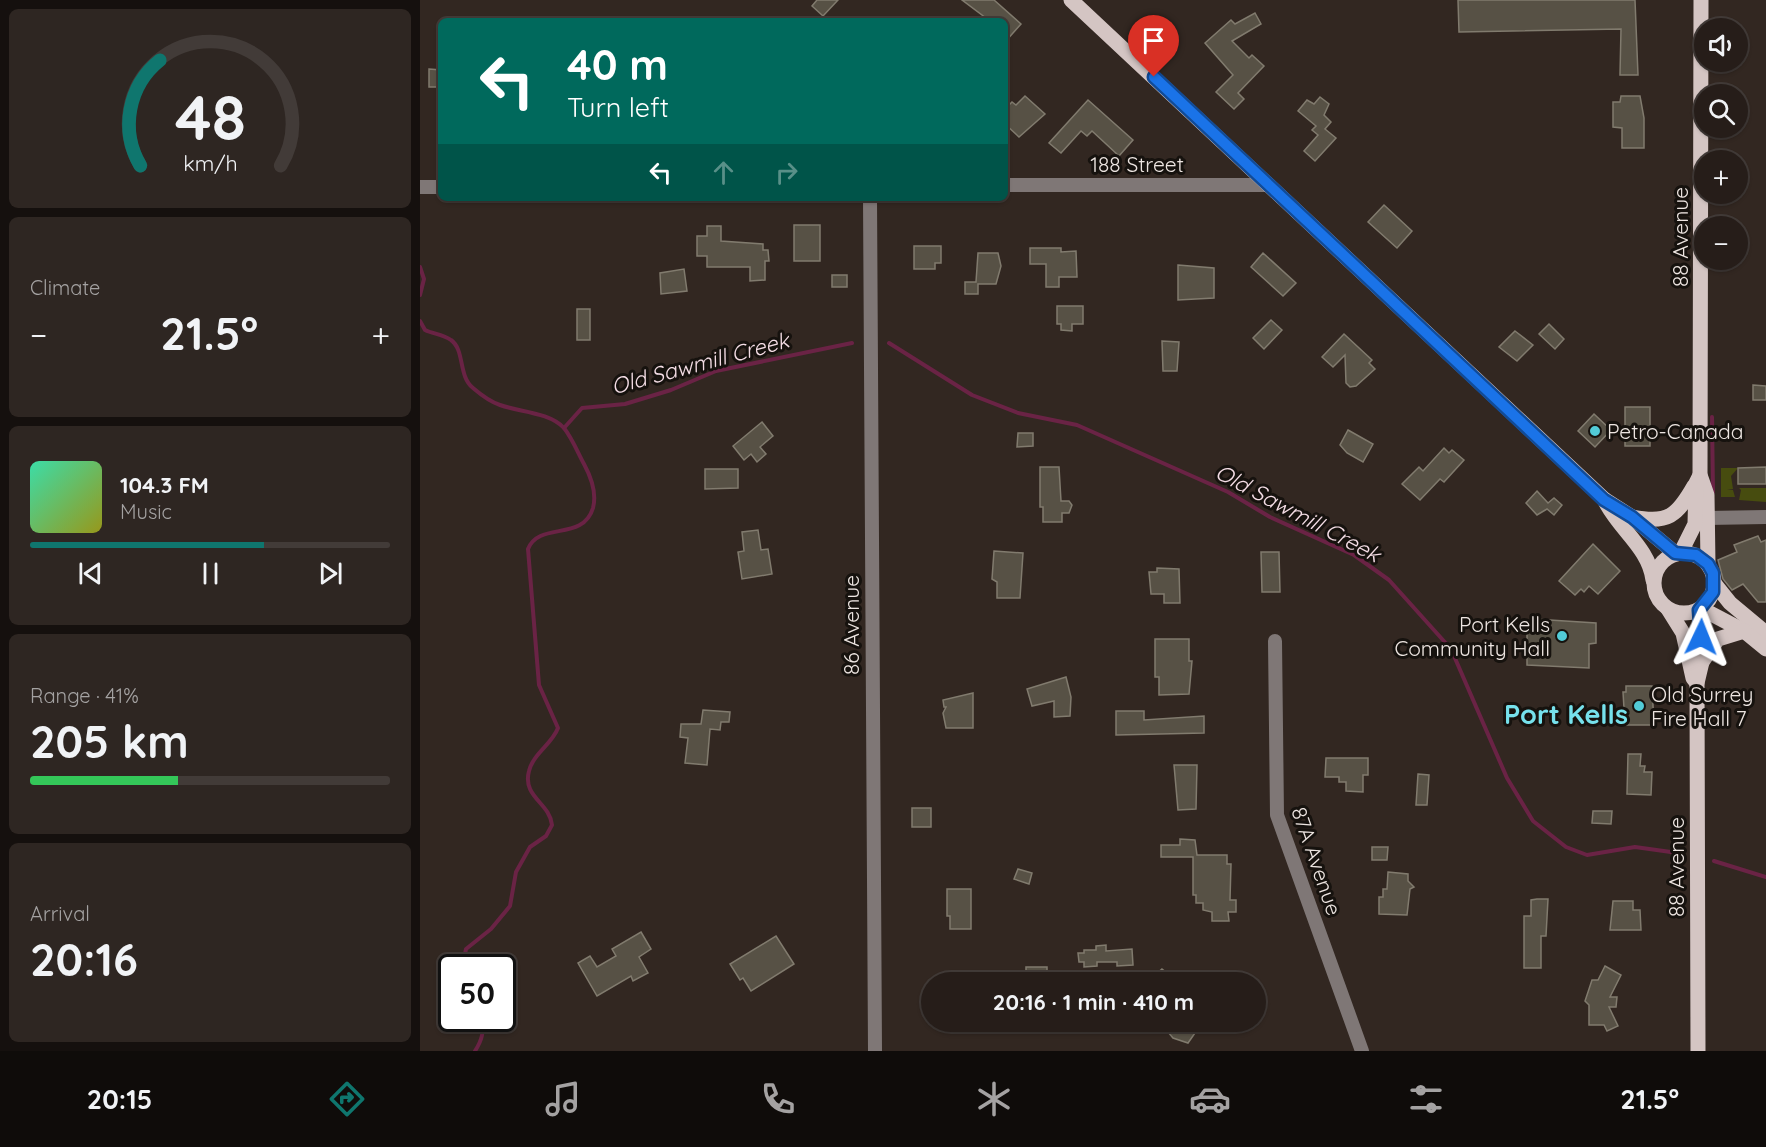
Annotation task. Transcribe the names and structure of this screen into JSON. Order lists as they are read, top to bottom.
{
  "streets": {
    "main road": ["88 Avenue"],
    "street": ["188 Street", "86 Avenue", "87A Avenue"]
  },
  "districts": ["Port Kells"],
  "water": ["Old Sawmill Creek"],
  "places": ["Petro-Canada", "Port Kells Community Hall", "Old Surrey Fire Hall 7"],
  "page": {
    "map_buttons": ["+", "−"],
    "turn": ["40 m", "Turn left"],
    "tile": [
      "Climate",
      ["Range · 41%", "205 km"],
      ["Arrival", "20:16"]
    ],
    "heat": ["−", "21.5°", "+"],
    "song": ["104.3 FM", "Music"],
    "limit": "50",
    "trip": "20:16 · 1 min · 410 m",
    "tabs": ["20:15", "21.5°"],
    "gauge": ["48", "km/h"]
  }
}
